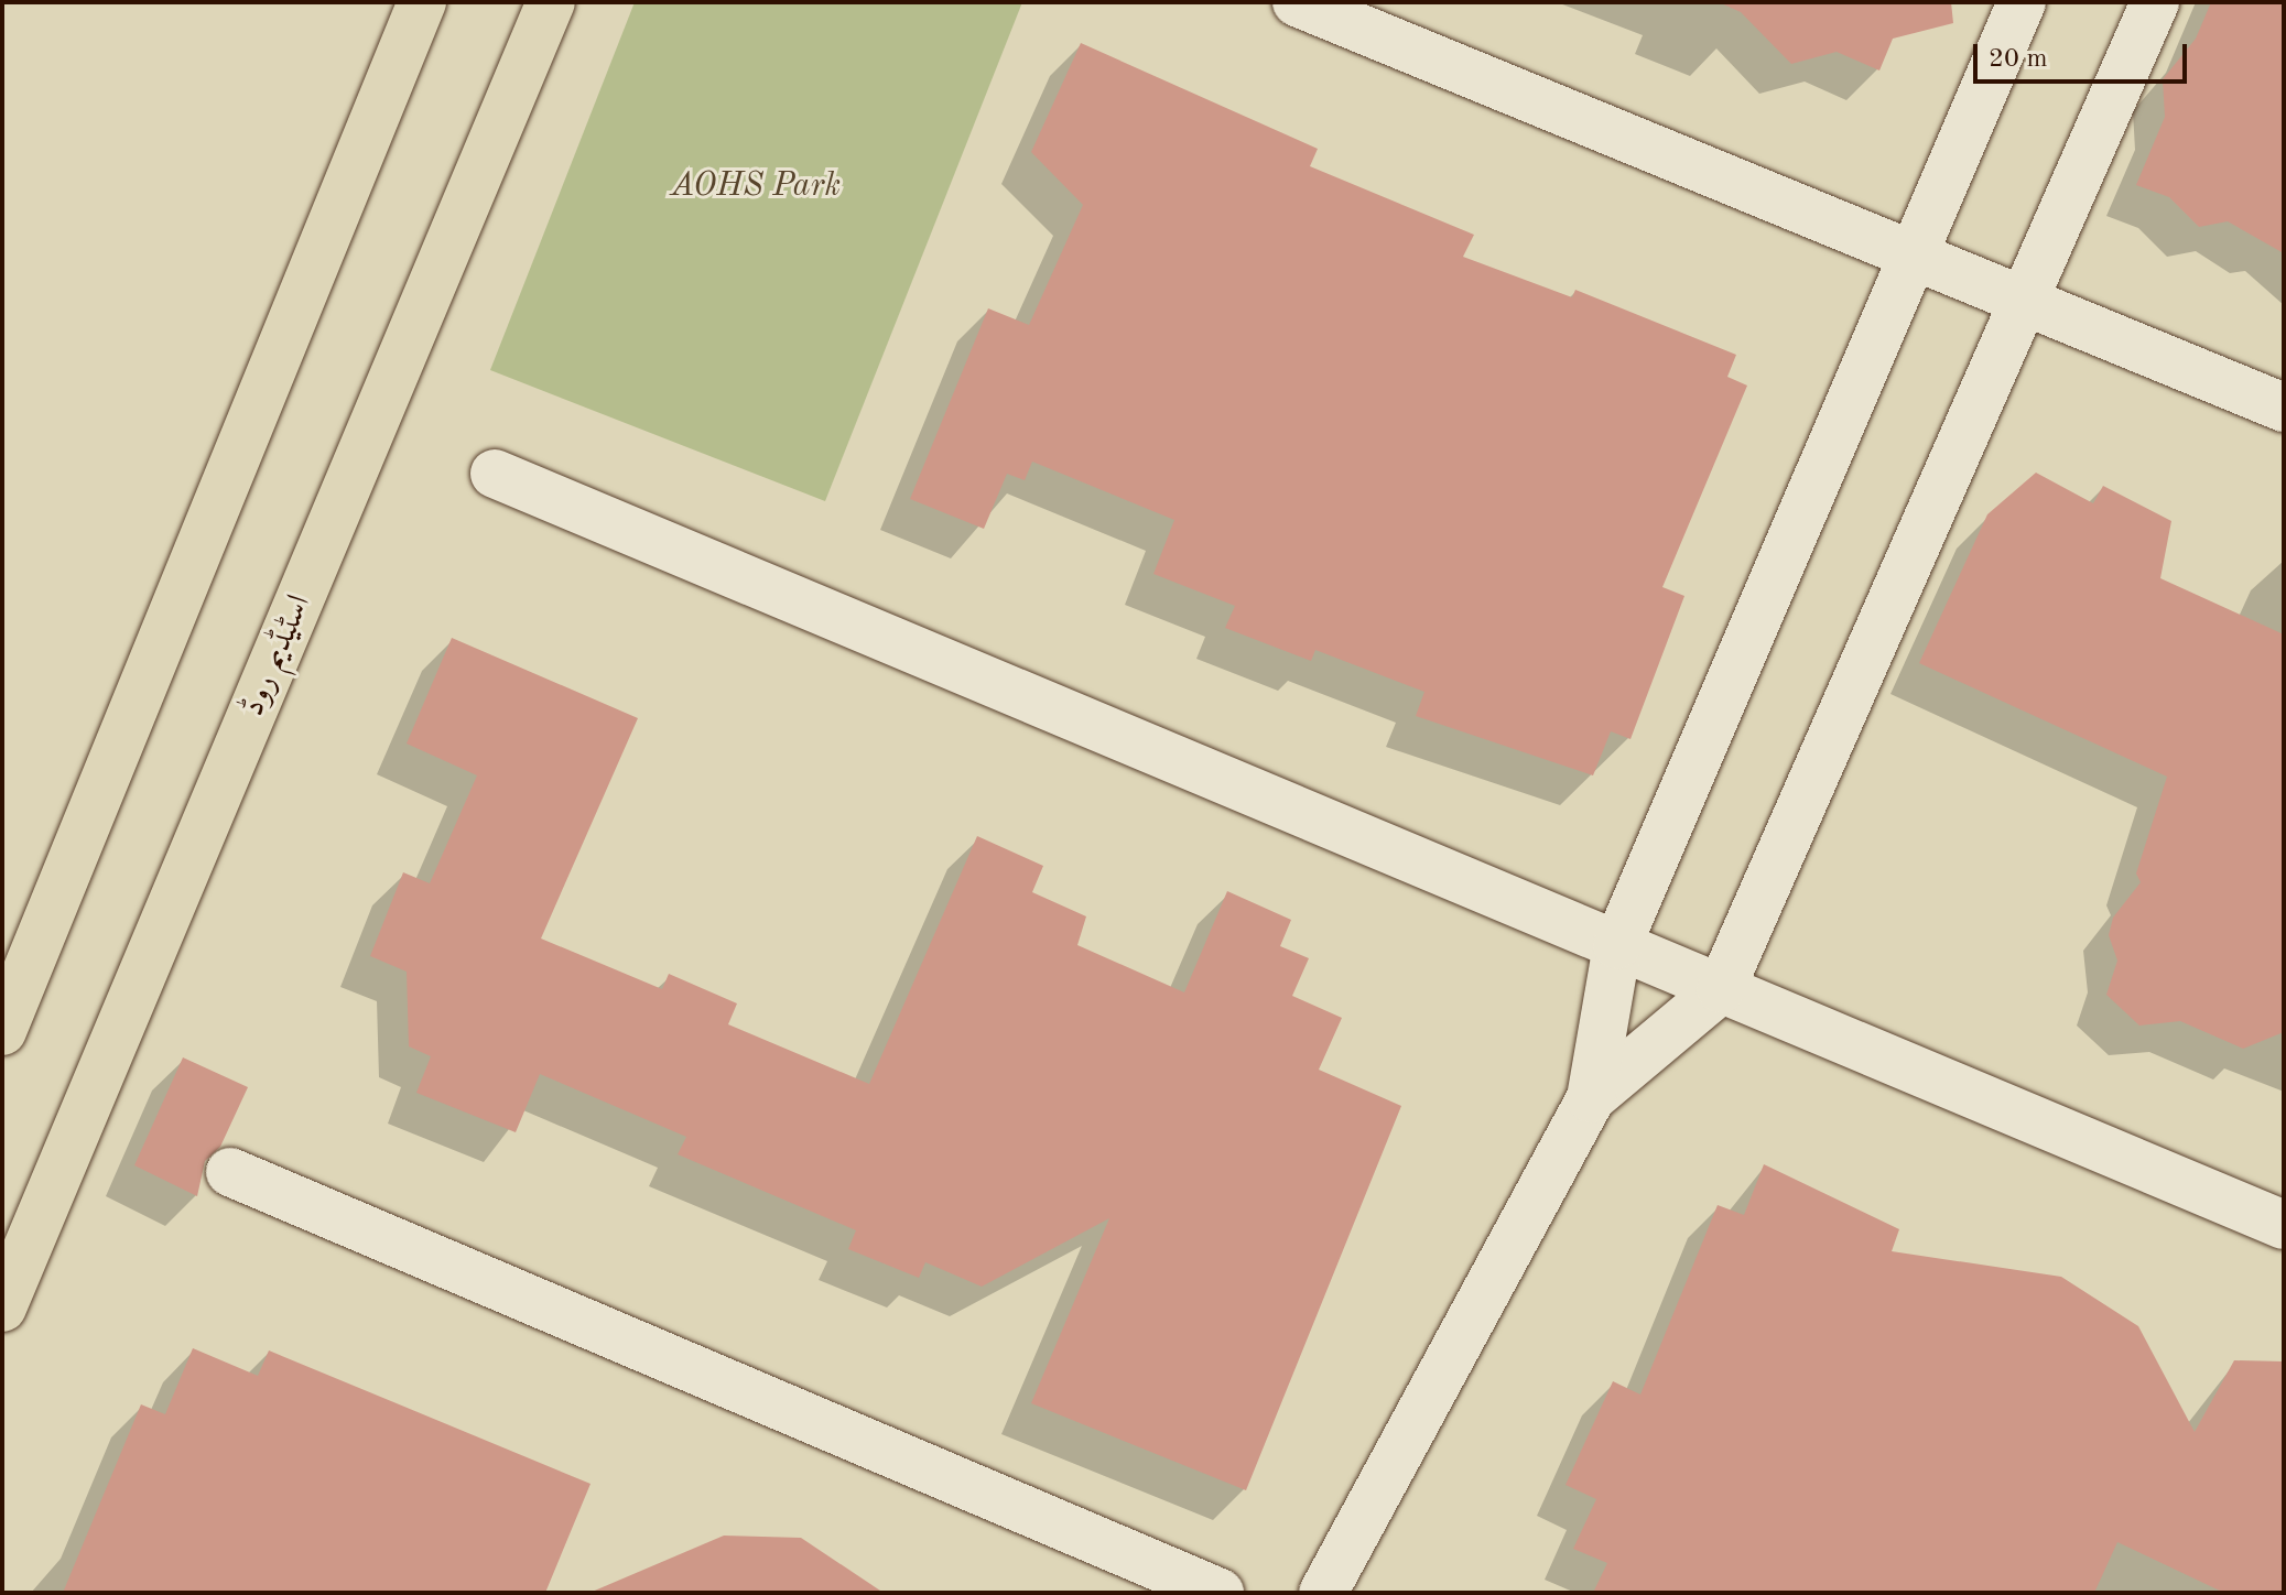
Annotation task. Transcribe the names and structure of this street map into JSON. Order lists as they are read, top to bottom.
{
  "streets": {
    "main road": ["اسٹیڈیم روڈ"]
  },
  "parks": ["AOHS Park"],
  "scale_bar": "20 m"
}
